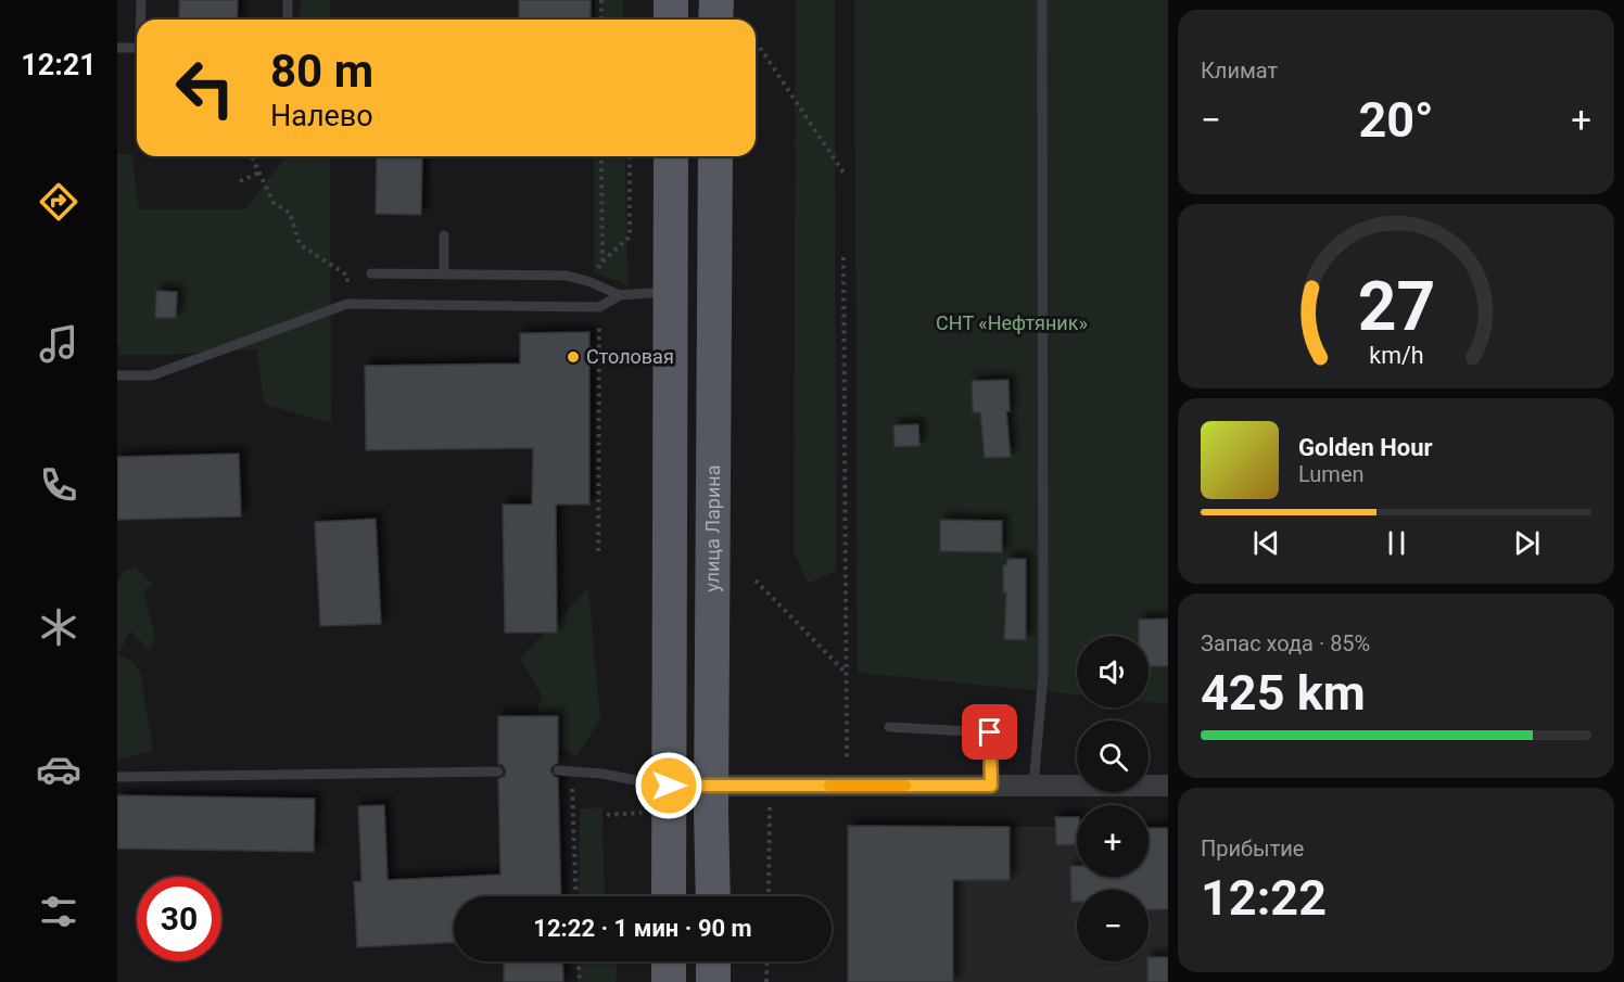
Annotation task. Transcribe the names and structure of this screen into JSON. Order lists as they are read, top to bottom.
{
  "streets": {
    "main road": ["улица Ларина"]
  },
  "parks": ["СНТ «Нефтяник»"],
  "places": ["Столовая"],
  "page": {
    "tabs": "12:21",
    "tile": [
      "Климат",
      ["Запас хода · 85%", "425 km"],
      ["Прибытие", "12:22"]
    ],
    "turn": ["80 m", "Налево"],
    "heat": ["−", "20°", "+"],
    "song": ["Golden Hour", "Lumen"],
    "map_buttons": ["+", "−"],
    "limit": "30",
    "trip": "12:22 · 1 мин · 90 m",
    "gauge": ["27", "km/h"]
  }
}
